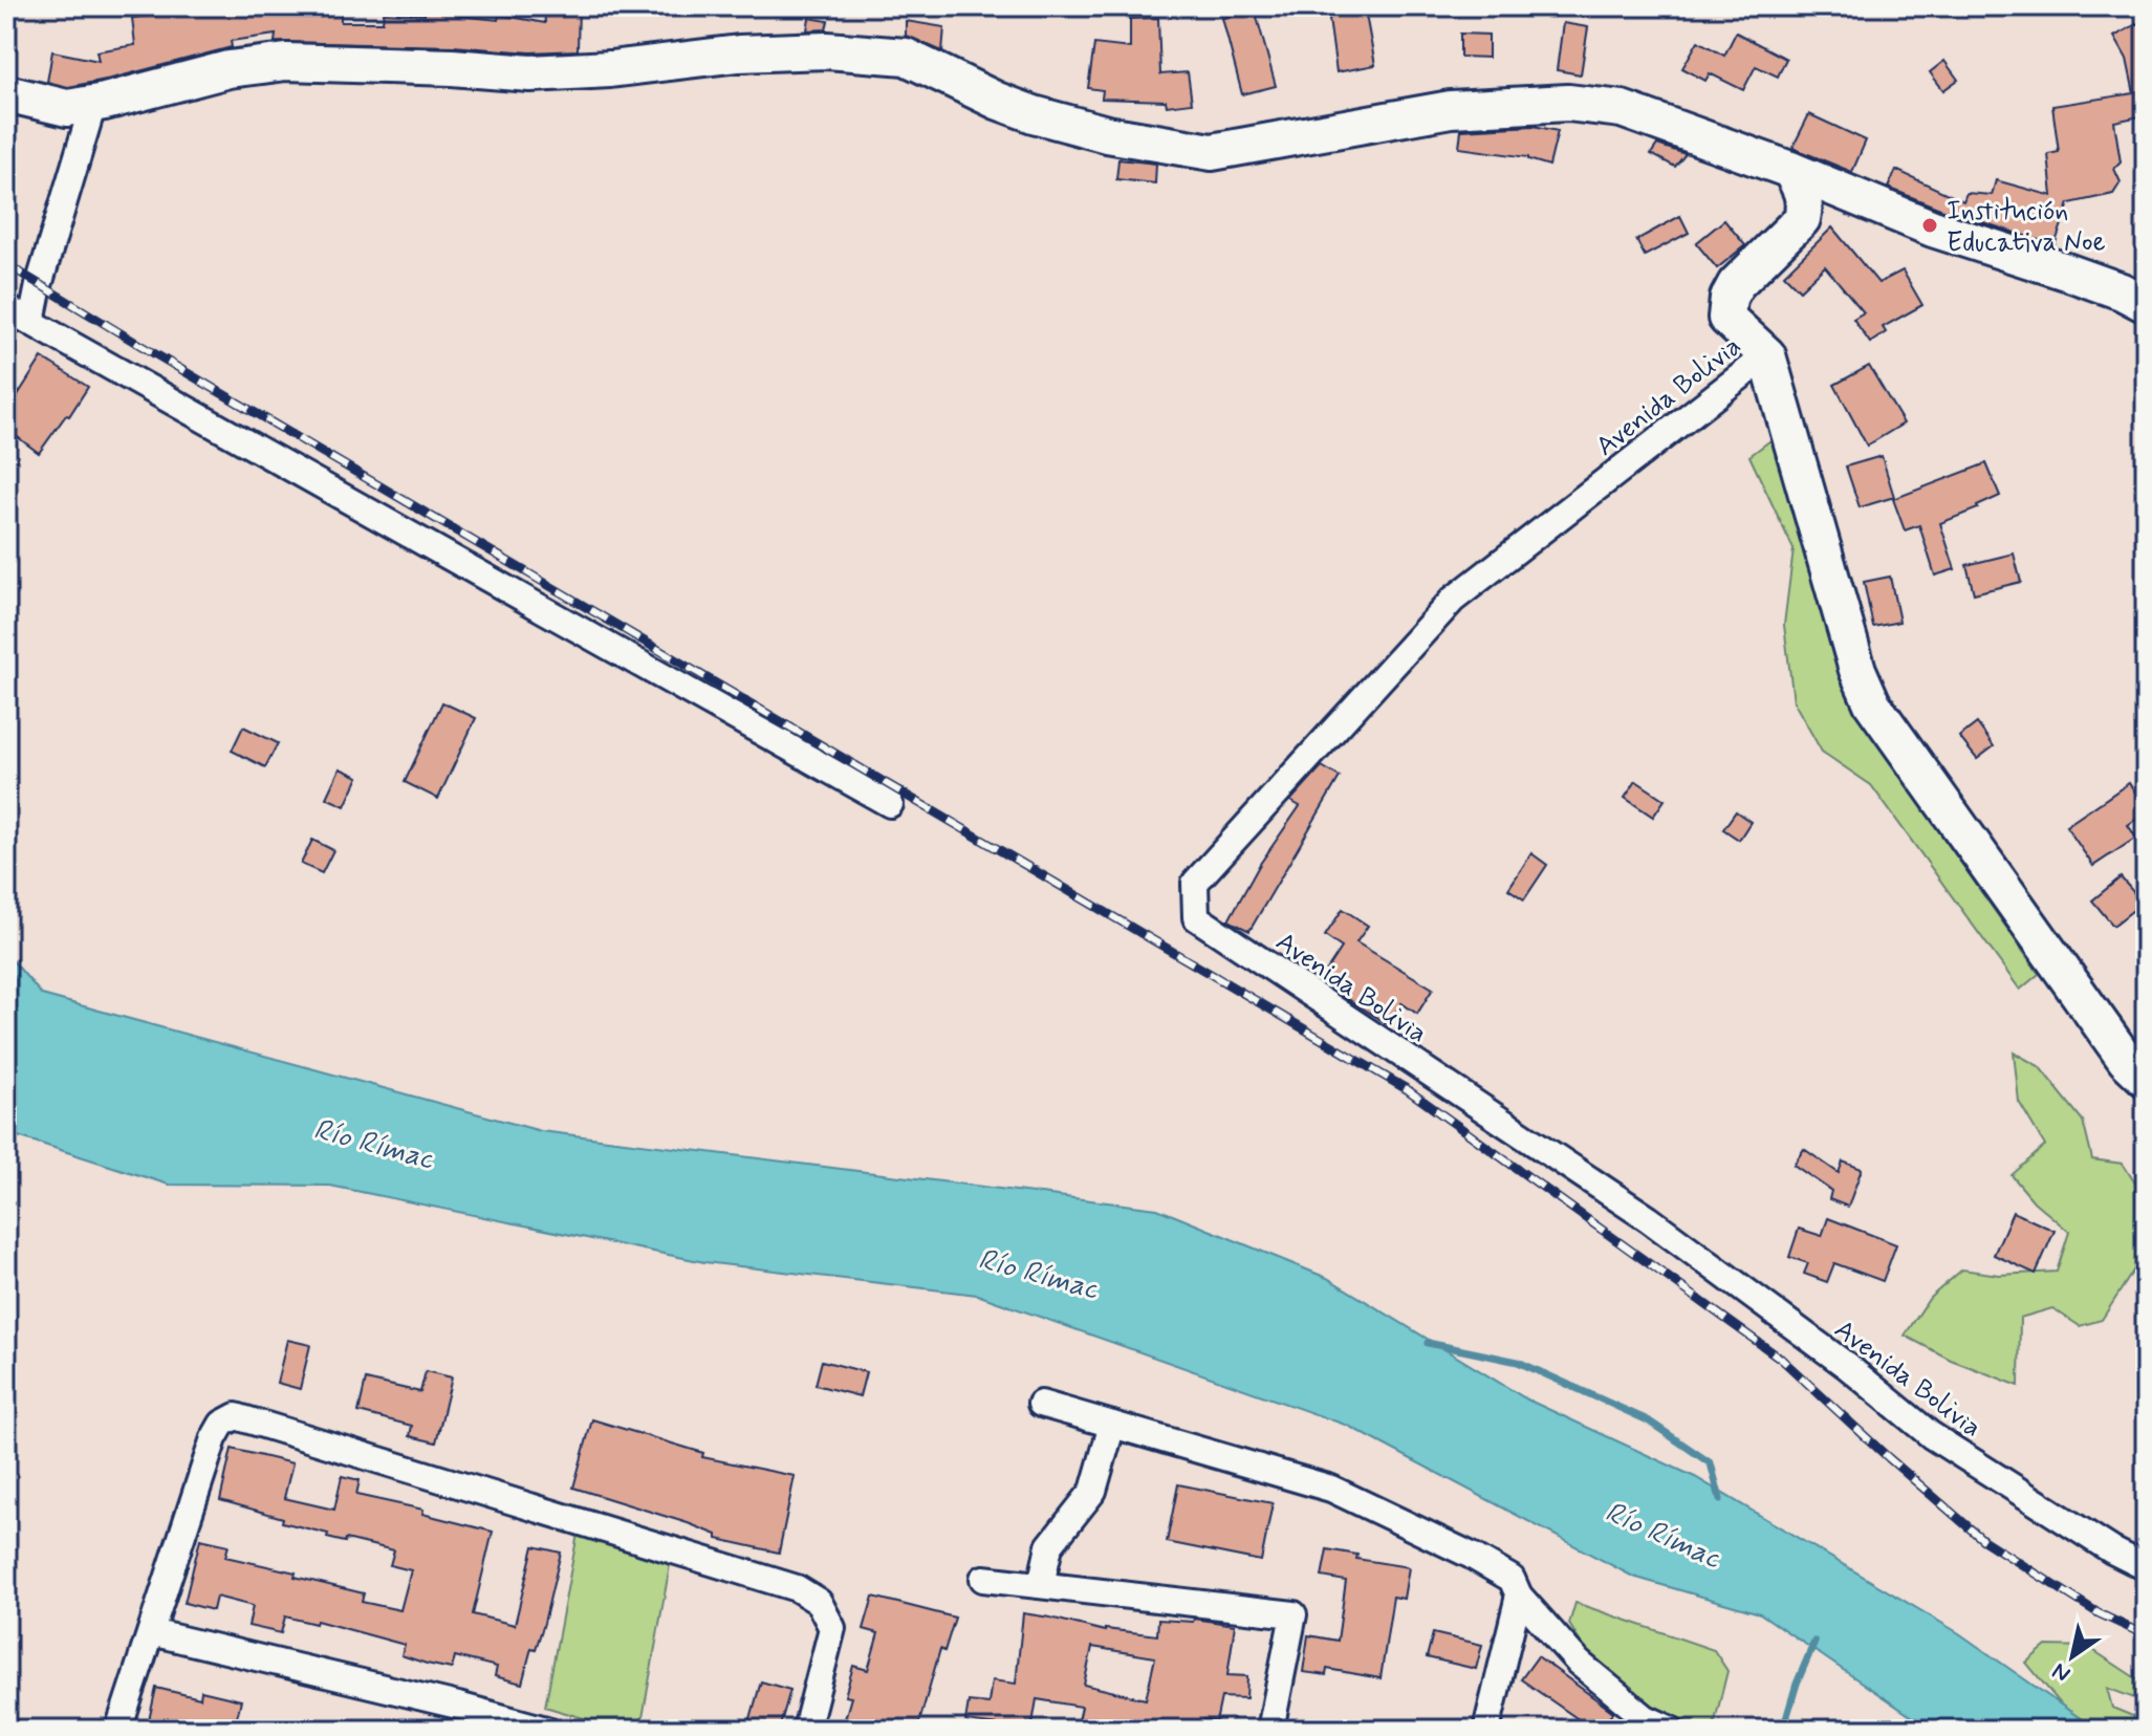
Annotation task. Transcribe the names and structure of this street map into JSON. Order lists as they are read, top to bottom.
{
  "streets": {
    "street": ["Avenida Bolivia"]
  },
  "water": ["Río Rímac"],
  "places": ["Institución Educativa Noe"],
  "north": "bottom left"
}
